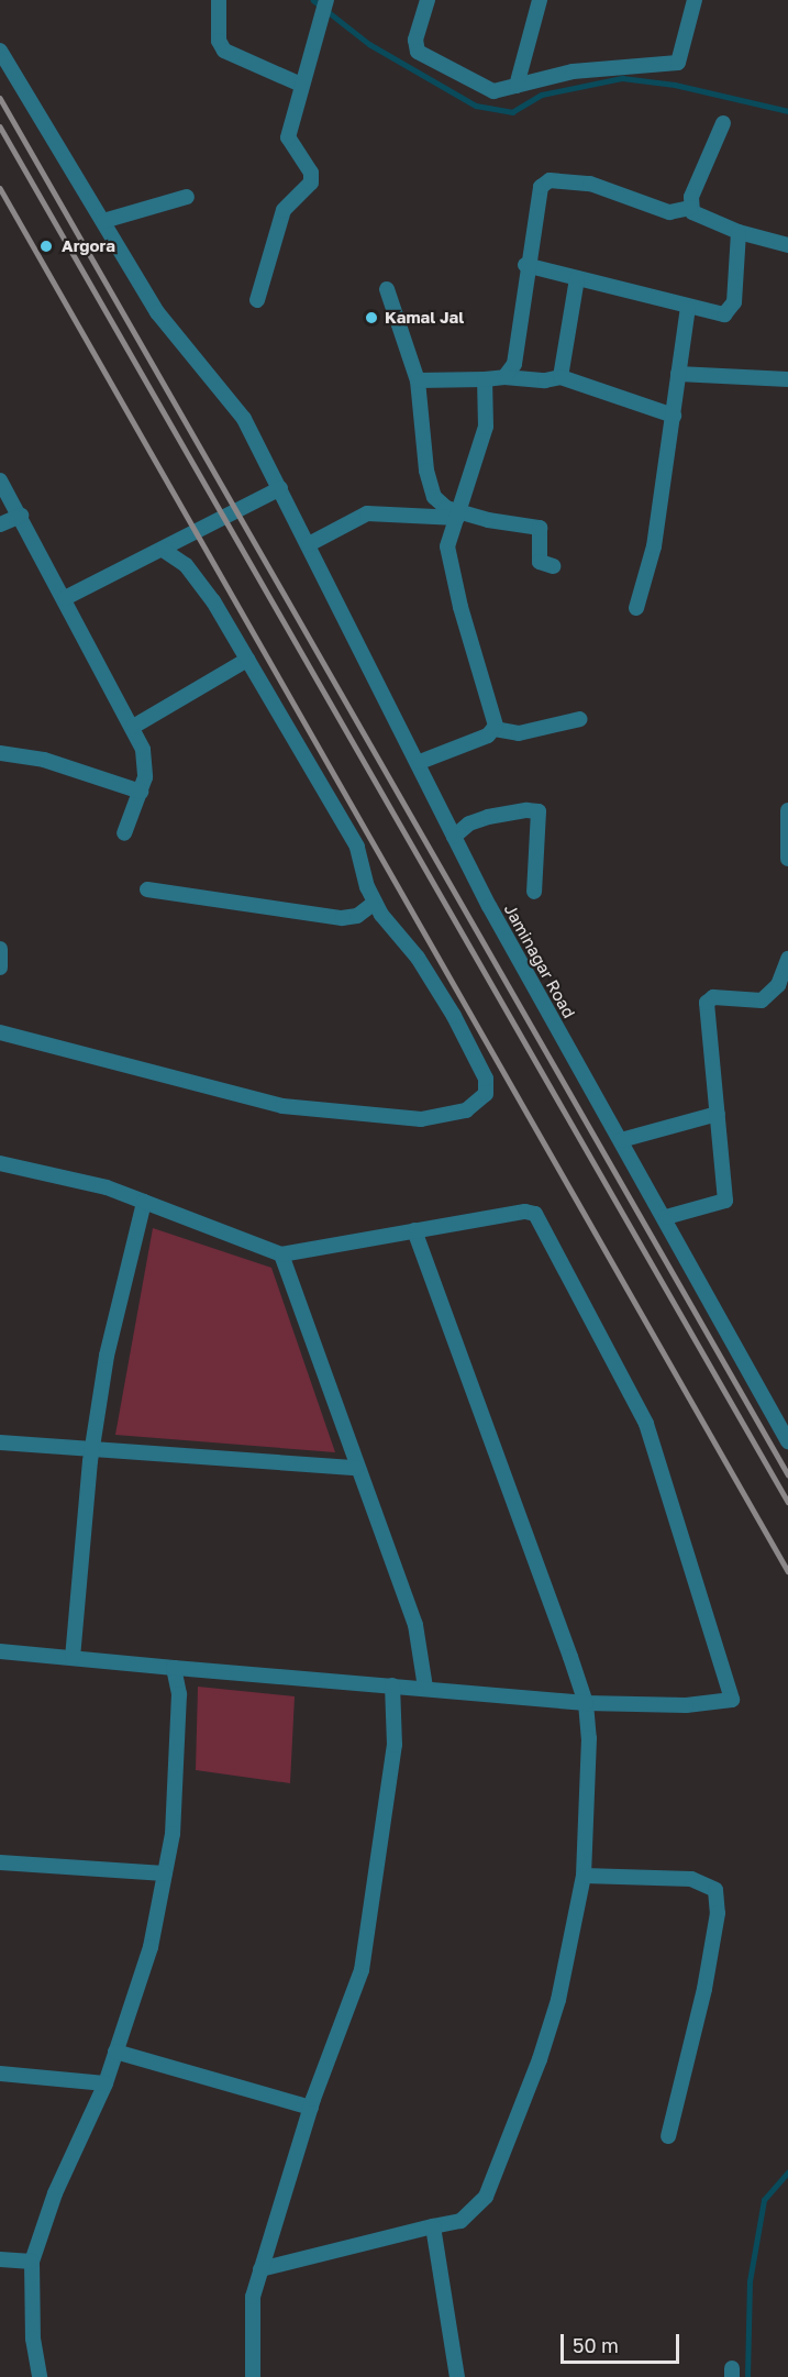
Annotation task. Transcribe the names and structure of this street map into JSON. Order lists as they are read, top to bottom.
{
  "streets": {
    "street": ["Jaminagar Road"]
  },
  "places": ["Argora", "Kamal Jal"],
  "scale_bar": "50 m"
}
